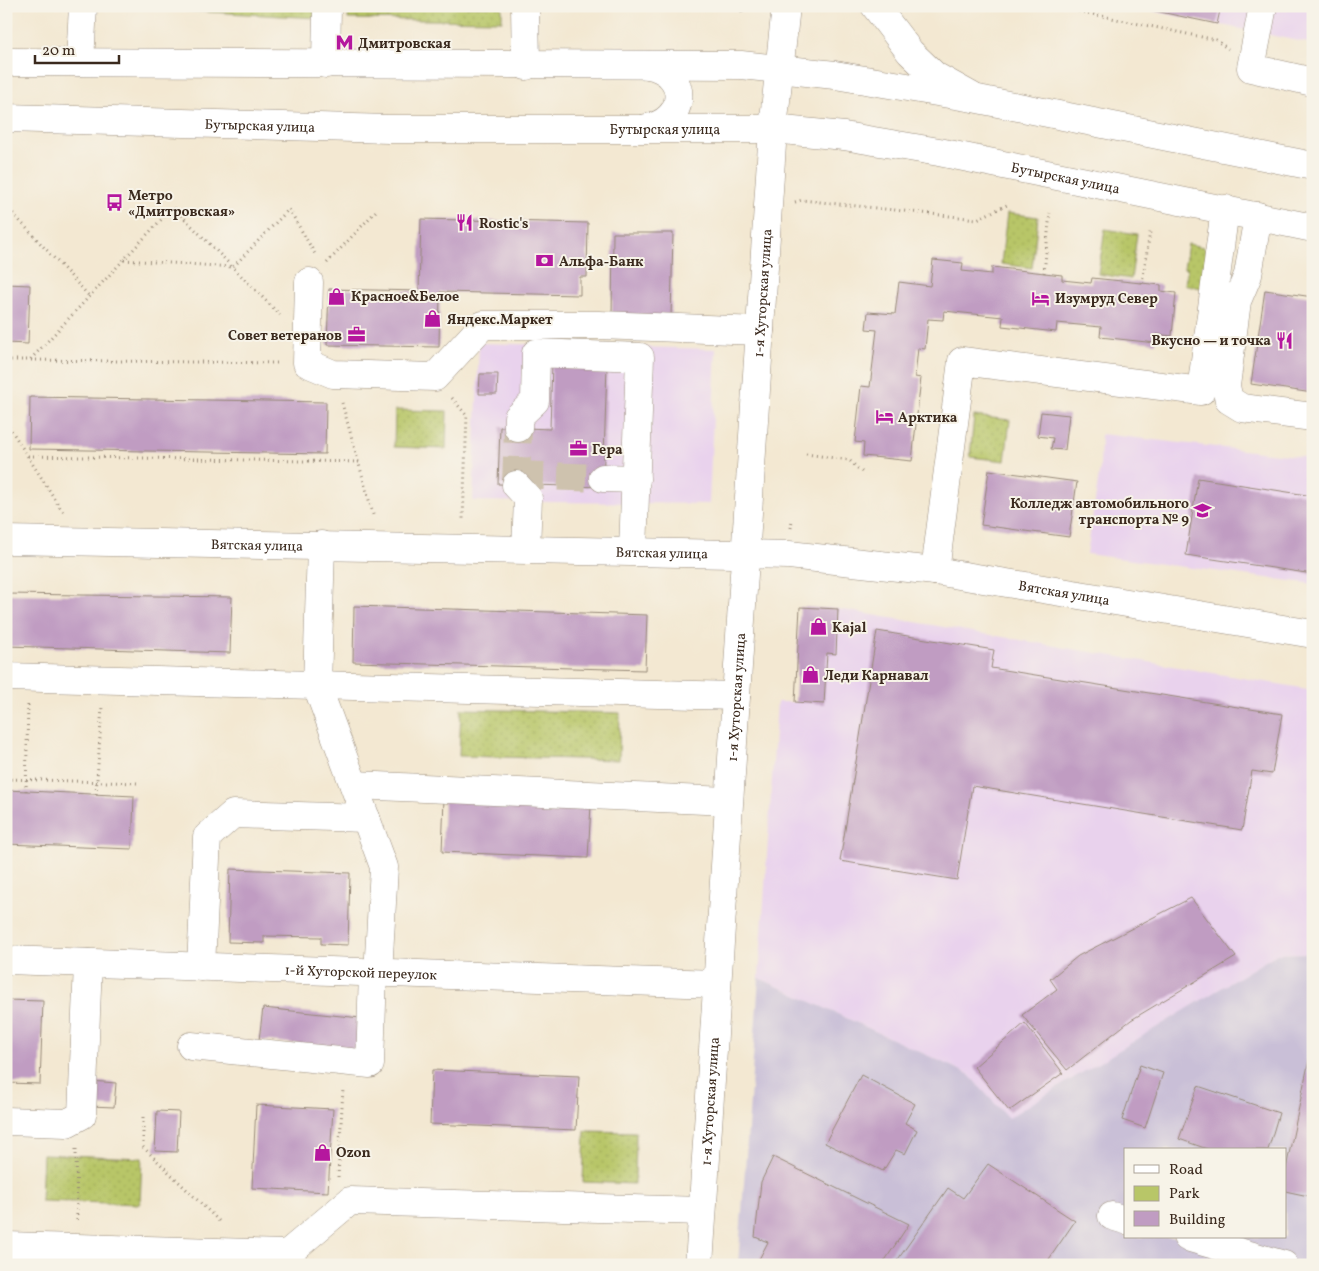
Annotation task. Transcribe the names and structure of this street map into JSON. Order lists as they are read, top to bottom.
{
  "streets": {
    "street": [
      "Бутырская улица",
      "1-я Хуторская улица",
      "Вятская улица",
      "1-й Хуторской переулок"
    ]
  },
  "crossings": [
    ["Бутырская улица", "1-я Хуторская улица"],
    ["1-я Хуторская улица", "Вятская улица"],
    ["1-я Хуторская улица", "1-й Хуторской переулок"]
  ],
  "places": {
    "metro station": ["Дмитровская"],
    "bus stop": ["Метро «Дмитровская»"],
    "restaurant": ["Rostic's", "Вкусно — и точка"],
    "bank": ["Альфа-Банк"],
    "shop": [
      "Красное&Белое",
      "Яндекс.Маркет",
      "Kajal",
      "Леди Карнавал",
      "Ozon"
    ],
    "hotel": ["Изумруд Север", "Арктика"],
    "office": ["Совет ветеранов", "Гера"],
    "school or university": ["Колледж автомобильного транспорта № 9"]
  },
  "legend": ["Road", "Park", "Building"],
  "scale_bar": "20 m"
}
